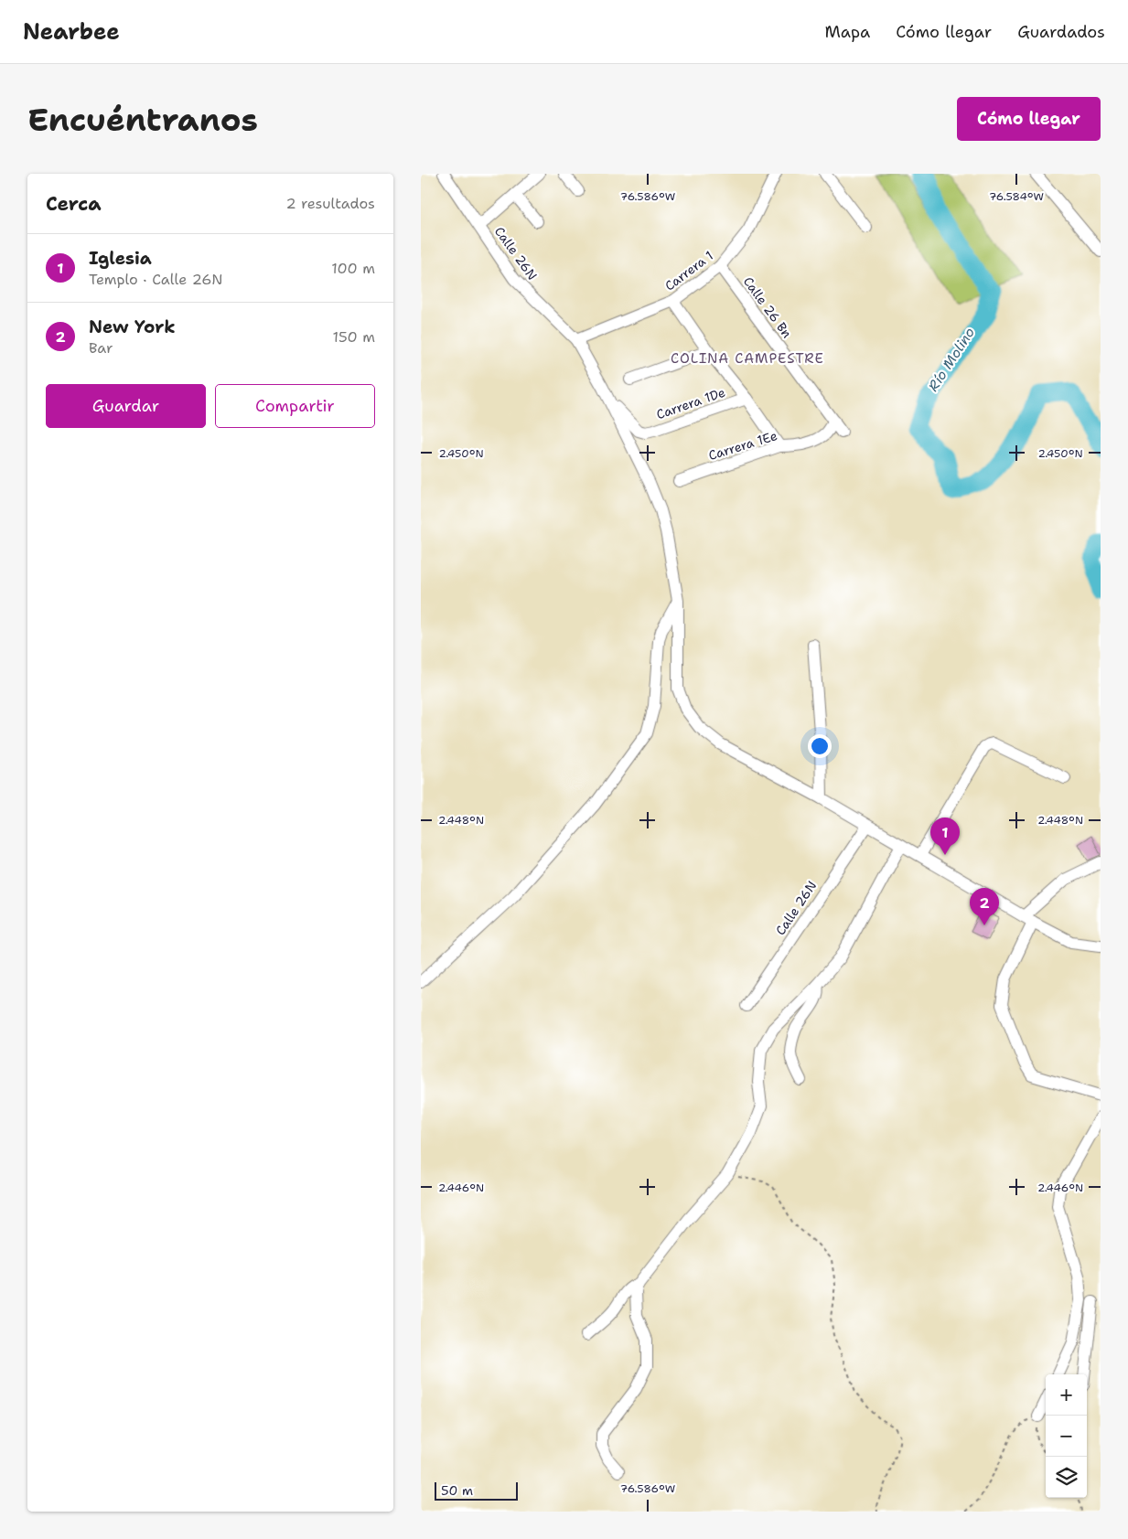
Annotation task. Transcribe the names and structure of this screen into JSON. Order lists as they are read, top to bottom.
{
  "streets": {
    "street": [
      "Calle 26N",
      "Carrera 1",
      "Calle 26 Bn",
      "Carrera 1De",
      "Carrera 1Ee"
    ]
  },
  "crossings": [
    ["Calle 26N", "Carrera 1"],
    ["Calle 26N", "Carrera 1De"],
    ["Carrera 1", "Calle 26 Bn"],
    ["Calle 26 Bn", "Carrera 1Ee"]
  ],
  "districts": ["COLINA CAMPESTRE"],
  "water": ["Río Molino"],
  "scale_bar": "50 m",
  "page": {
    "header": "Nearbee",
    "nav": ["Mapa", "Cómo llegar", "Guardados"],
    "buttons": [
      "Cómo llegar",
      ["Guardar", "Compartir"]
    ],
    "title": "Encuéntranos",
    "heading": ["Cerca", "2 resultados"],
    "list": [
      {
        "mark": "1",
        "name": "Iglesia",
        "note": "Templo · Calle 26N",
        "value": "100 m"
      },
      {
        "mark": "2",
        "name": "New York",
        "note": "Bar",
        "value": "150 m"
      }
    ],
    "pins": ["1", "2"],
    "map_buttons": ["+", "−"],
    "scale": "50 m"
  },
  "coordinates": [
    "76.586°W",
    "76.584°W",
    "2.450°N",
    "2.448°N",
    "2.446°N"
  ]
}
